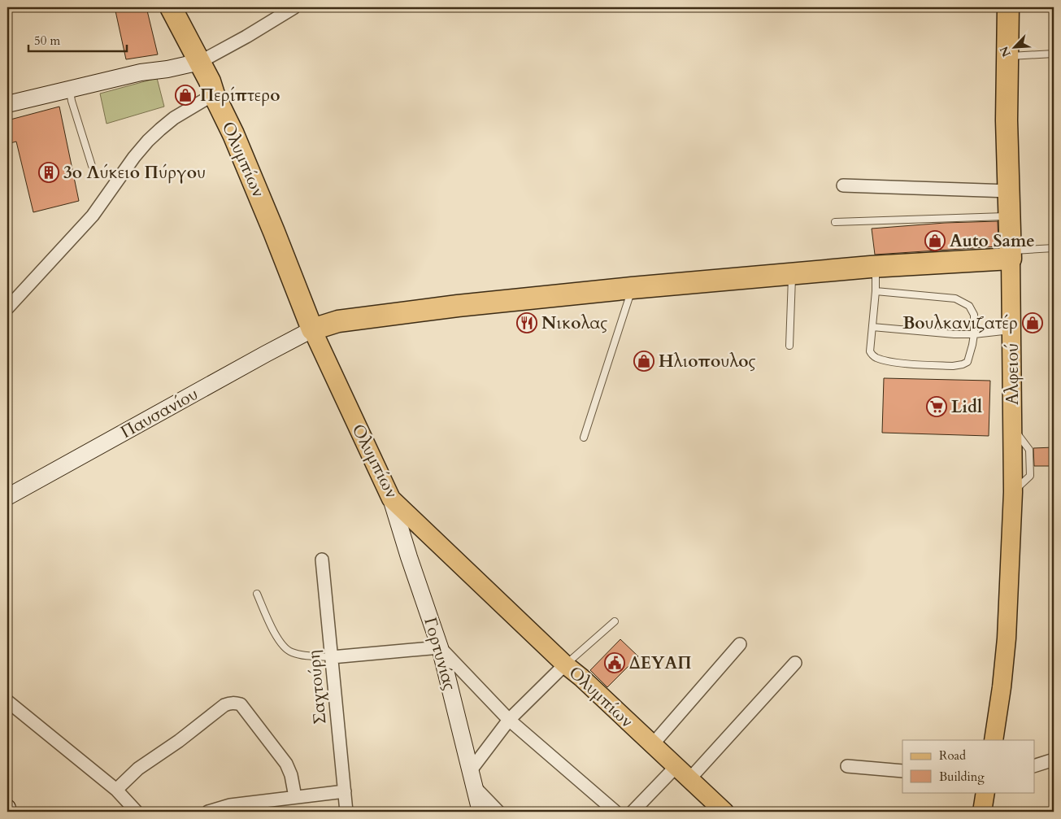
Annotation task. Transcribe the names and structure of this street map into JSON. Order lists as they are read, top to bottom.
{
  "streets": {
    "highway": ["Ολυμπίων", "Αλφειού"],
    "street": ["Παυσανίου", "Γορτυνίας", "Σαχτούρη"]
  },
  "crossings": [
    ["Ολυμπίων", "Παυσανίου"],
    ["Ολυμπίων", "Γορτυνίας"]
  ],
  "places": {
    "shop": [
      "Περίπτερο",
      "Auto Same",
      "Βουλκανιζατέρ",
      "Ηλιοπουλος"
    ],
    "building": ["3o Λύκειο Πύργου"],
    "restaurant": ["Νικολας"],
    "supermarket": ["Lidl"],
    "public building": ["ΔΕΥΑΠ"]
  },
  "legend": ["Road", "Building"],
  "scale_bar": "50 m",
  "north": "bottom left"
}
